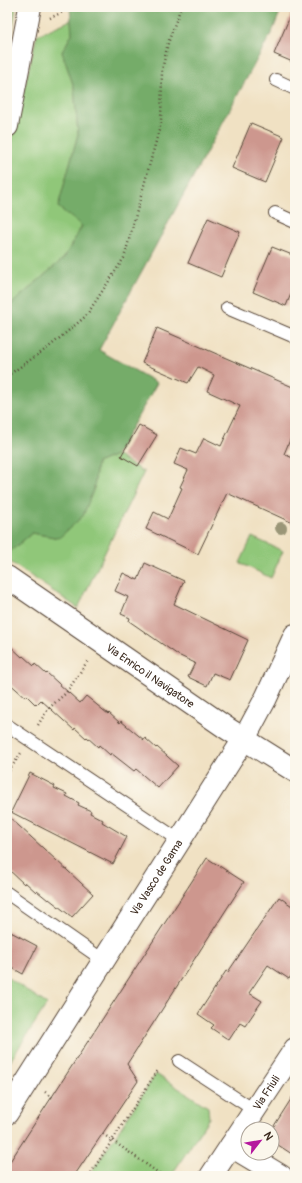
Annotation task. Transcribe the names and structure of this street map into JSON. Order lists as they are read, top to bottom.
{
  "streets": {
    "street": ["Via Enrico il Navigatore", "Via Vasco de Gama", "Via Friuli"]
  },
  "crossings": [
    ["Via Enrico il Navigatore", "Via Vasco de Gama"]
  ],
  "north": "top right"
}
